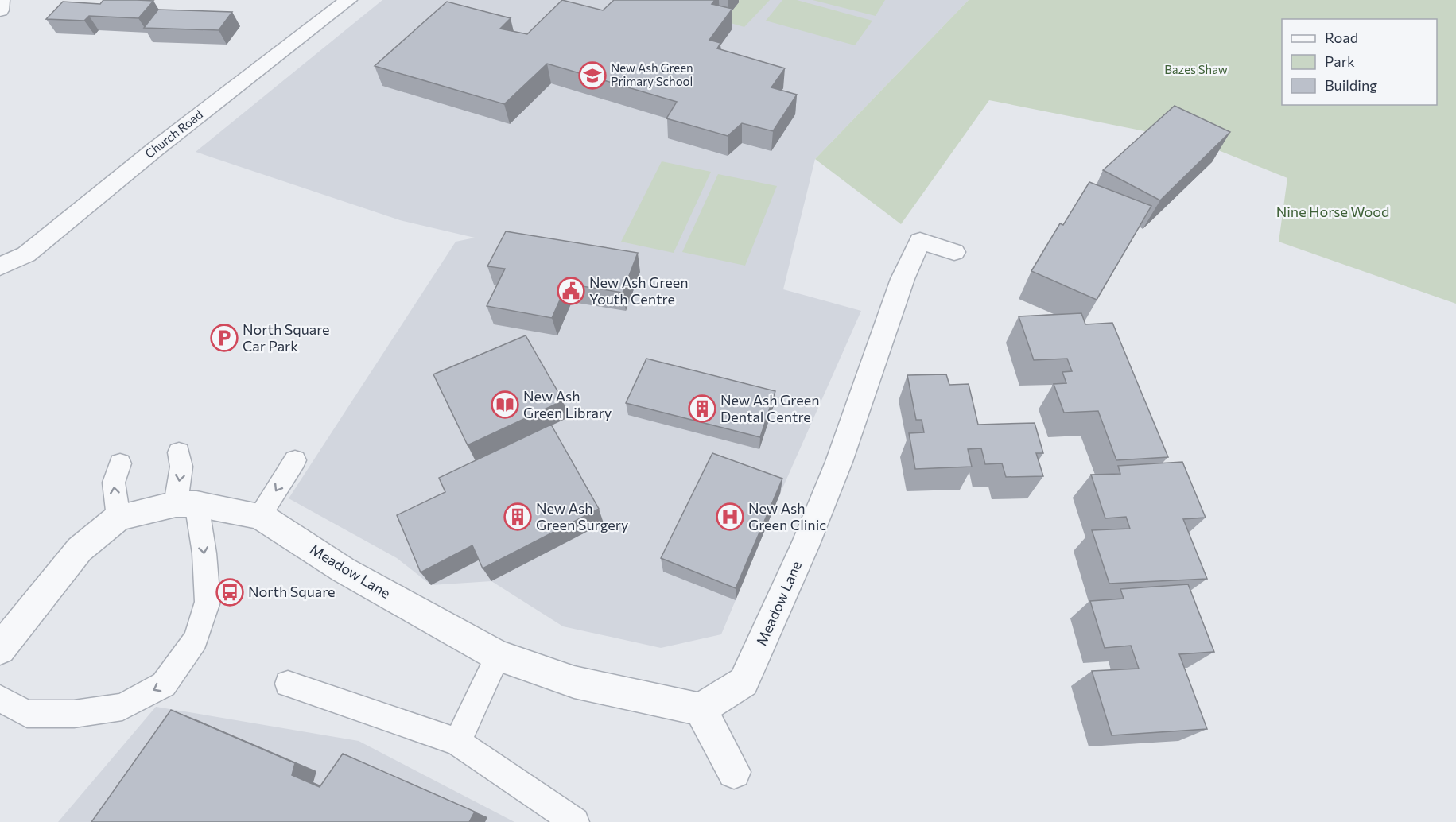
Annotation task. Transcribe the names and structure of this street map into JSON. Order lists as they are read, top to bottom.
{
  "streets": {
    "street": ["Church Road", "Meadow Lane"]
  },
  "parks": ["Bazes Shaw", "Nine Horse Wood"],
  "places": {
    "school or university": ["New Ash Green Primary School"],
    "public building": ["New Ash Green Youth Centre"],
    "parking": ["North Square Car Park"],
    "library": ["New Ash Green Library"],
    "building": ["New Ash Green Dental Centre", "New Ash Green Surgery"],
    "hospital": ["New Ash Green Clinic"],
    "bus stop": ["North Square"]
  },
  "legend": ["Road", "Park", "Building"]
}
